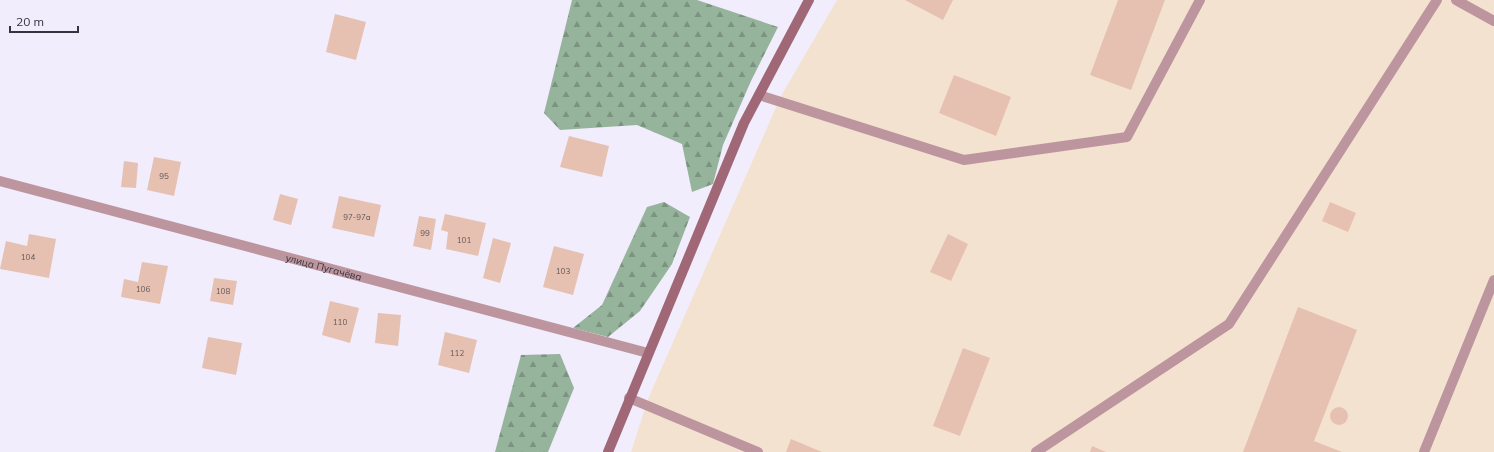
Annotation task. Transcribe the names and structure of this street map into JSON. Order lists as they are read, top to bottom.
{
  "streets": {
    "street": ["улица Пугачёва"]
  },
  "house_numbers": [
    "95",
    "97-97а",
    "99",
    "101",
    "104",
    "103",
    "106",
    "108",
    "110",
    "112"
  ],
  "scale_bar": "20 m"
}
